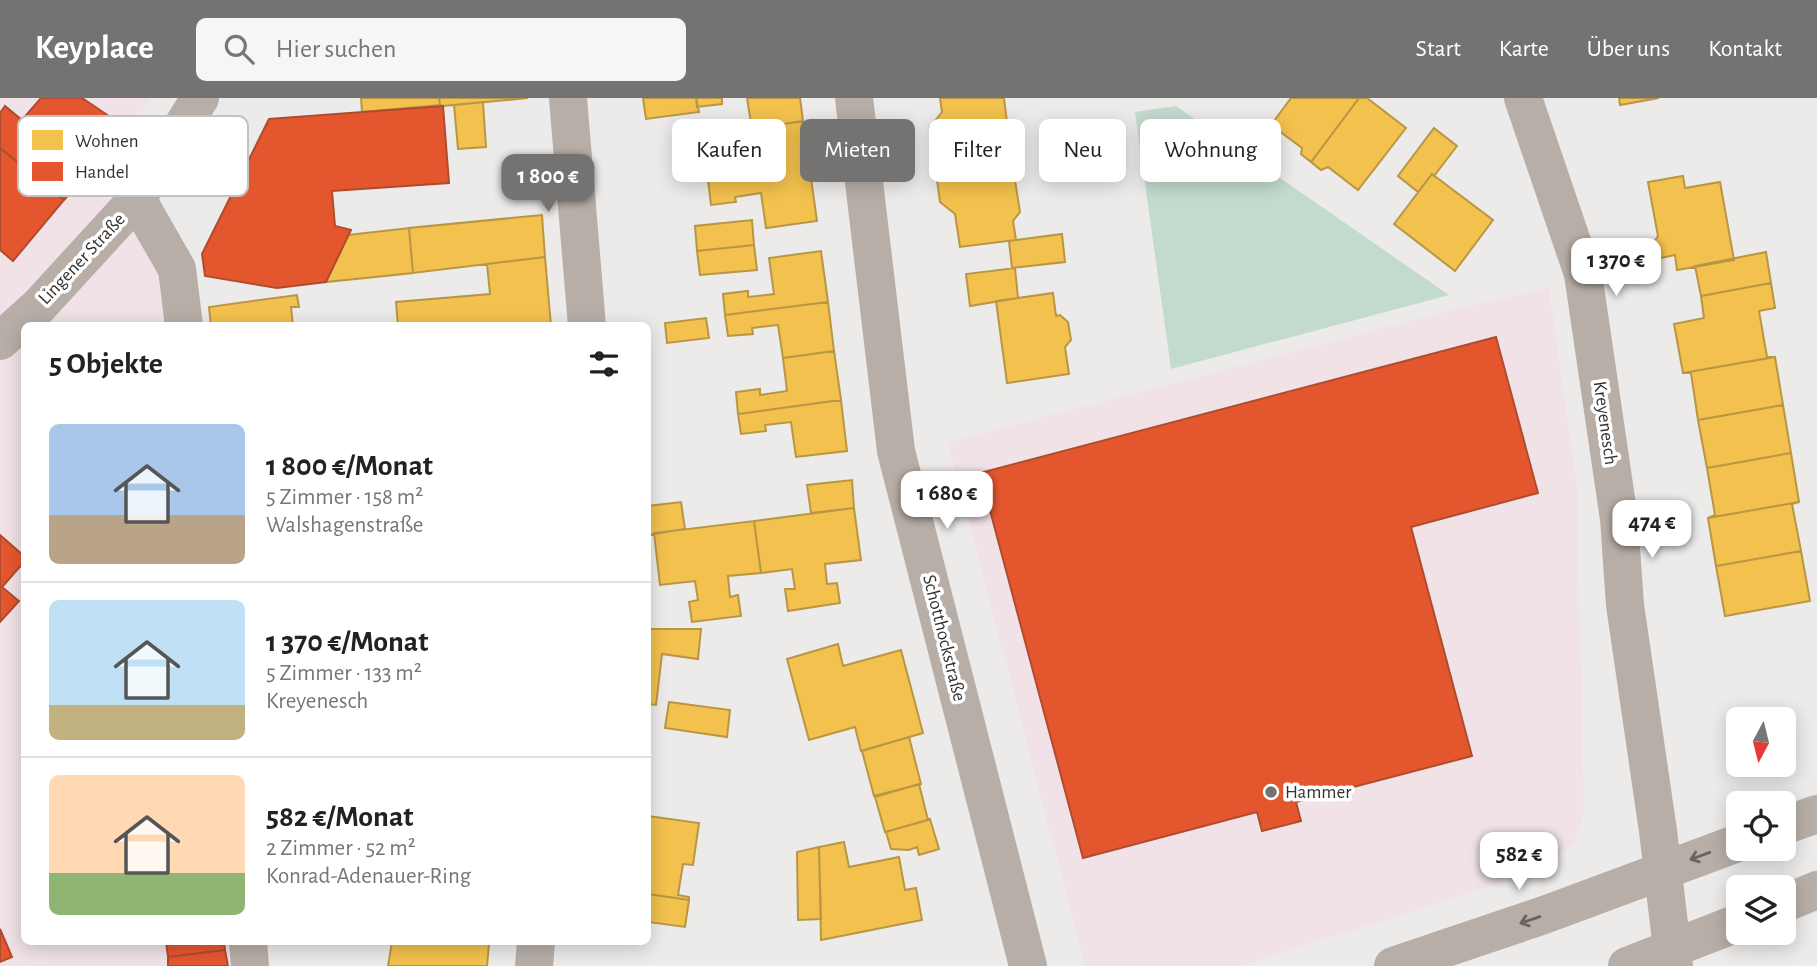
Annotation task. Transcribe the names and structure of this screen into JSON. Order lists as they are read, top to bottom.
{
  "streets": {
    "street": ["Lingener Straße", "Kreyenesch", "Schotthockstraße"]
  },
  "places": ["Hammer"],
  "legend": ["Wohnen", "Handel"],
  "north": "bottom",
  "page": {
    "header": "Keyplace",
    "search": "Hier suchen",
    "nav": [
      "Start",
      "Karte",
      "Über uns",
      "Kontakt"
    ],
    "chip": [
      "Kaufen",
      "Mieten",
      "Filter",
      "Neu",
      "Wohnung"
    ],
    "price": [
      "1 800 €",
      "1 370 €",
      "1 680 €",
      "474 €",
      "582 €"
    ],
    "heading": "5 Objekte",
    "list": [
      {
        "name": "1 800 €/Monat",
        "note": "5 Zimmer · 158 m² · Walshagenstraße"
      },
      {
        "name": "1 370 €/Monat",
        "note": "5 Zimmer · 133 m² · Kreyenesch"
      },
      {
        "name": "582 €/Monat",
        "note": "2 Zimmer · 52 m² · Konrad-Adenauer-Ring"
      }
    ]
  }
}
